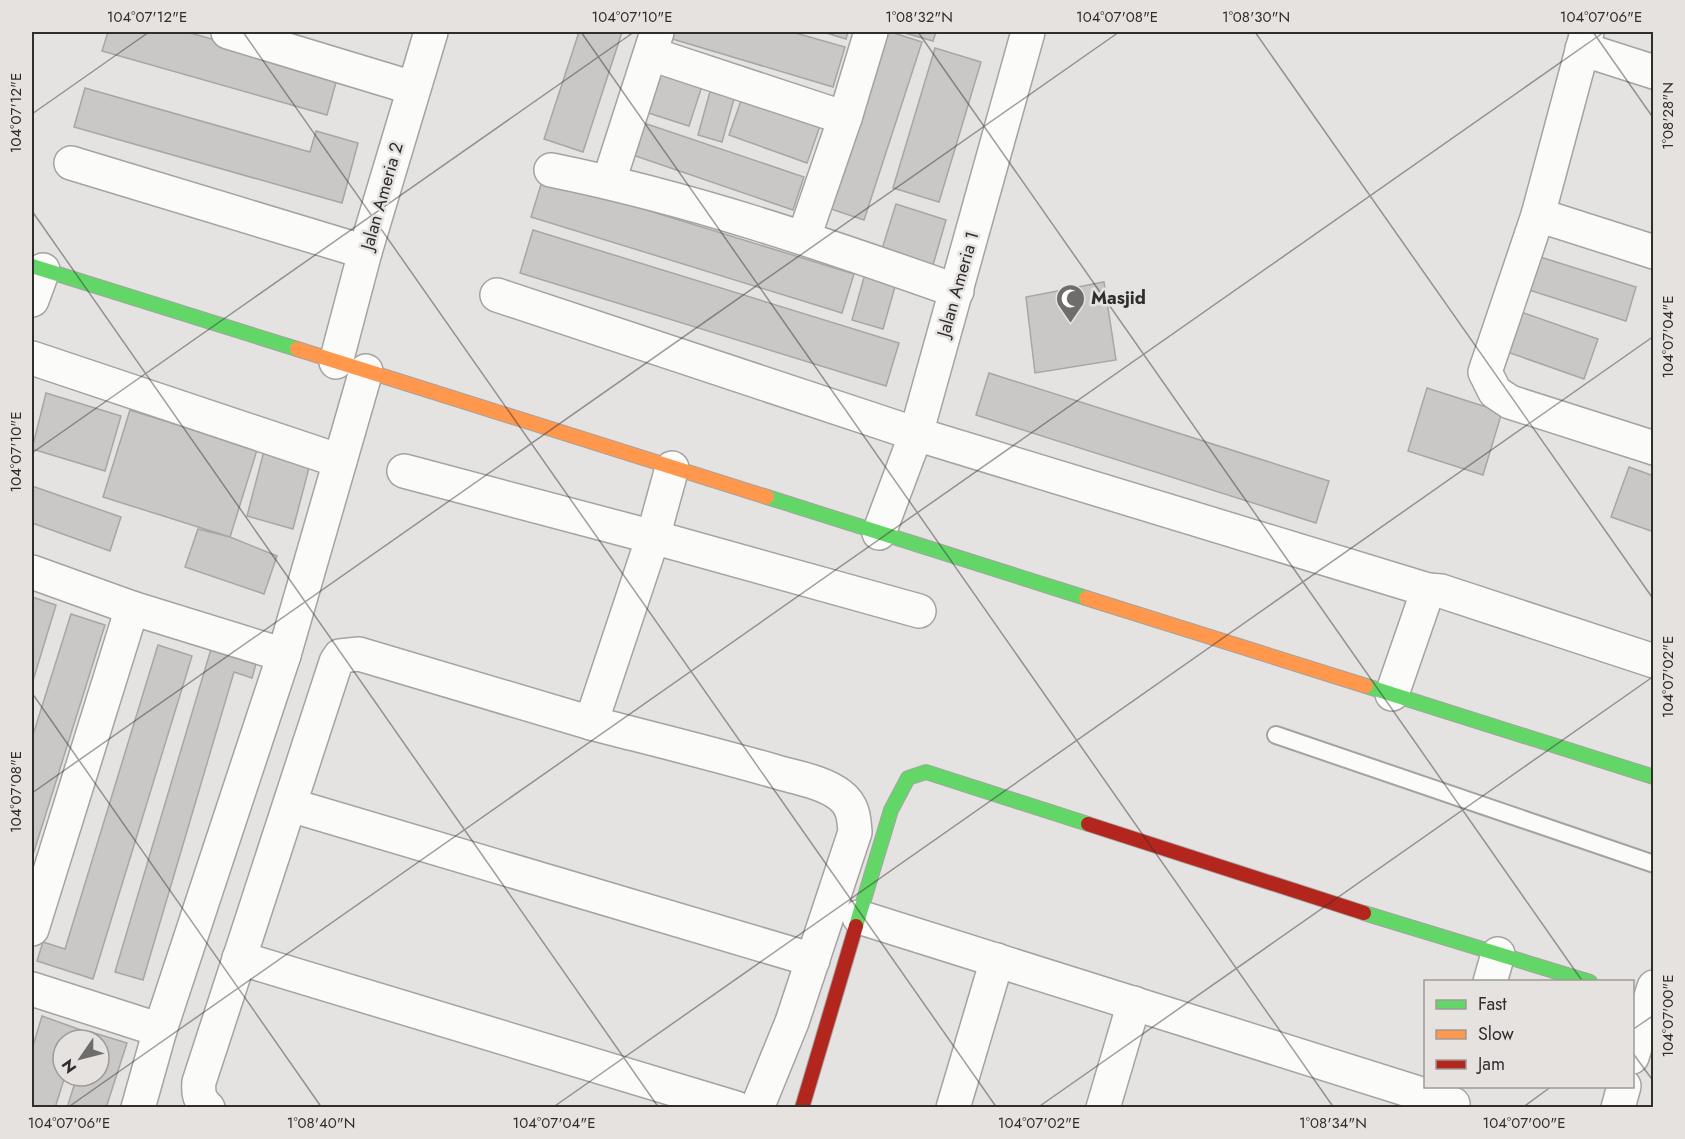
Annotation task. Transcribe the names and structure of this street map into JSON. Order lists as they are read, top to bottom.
{
  "streets": {
    "street": ["Jalan Ameria 2", "Jalan Ameria 1"]
  },
  "places": {
    "mosque": ["Masjid"]
  },
  "legend": ["Fast", "Slow", "Jam"],
  "north": "bottom left",
  "coordinates": [
    "104°07'12\"E",
    "104°07'10\"E",
    "1°08'32\"N",
    "104°07'08\"E",
    "1°08'30\"N",
    "104°07'06\"E",
    "1°08'28\"N",
    "104°07'04\"E",
    "104°07'02\"E",
    "104°07'00\"E",
    "1°08'40\"N",
    "1°08'34\"N"
  ]
}
